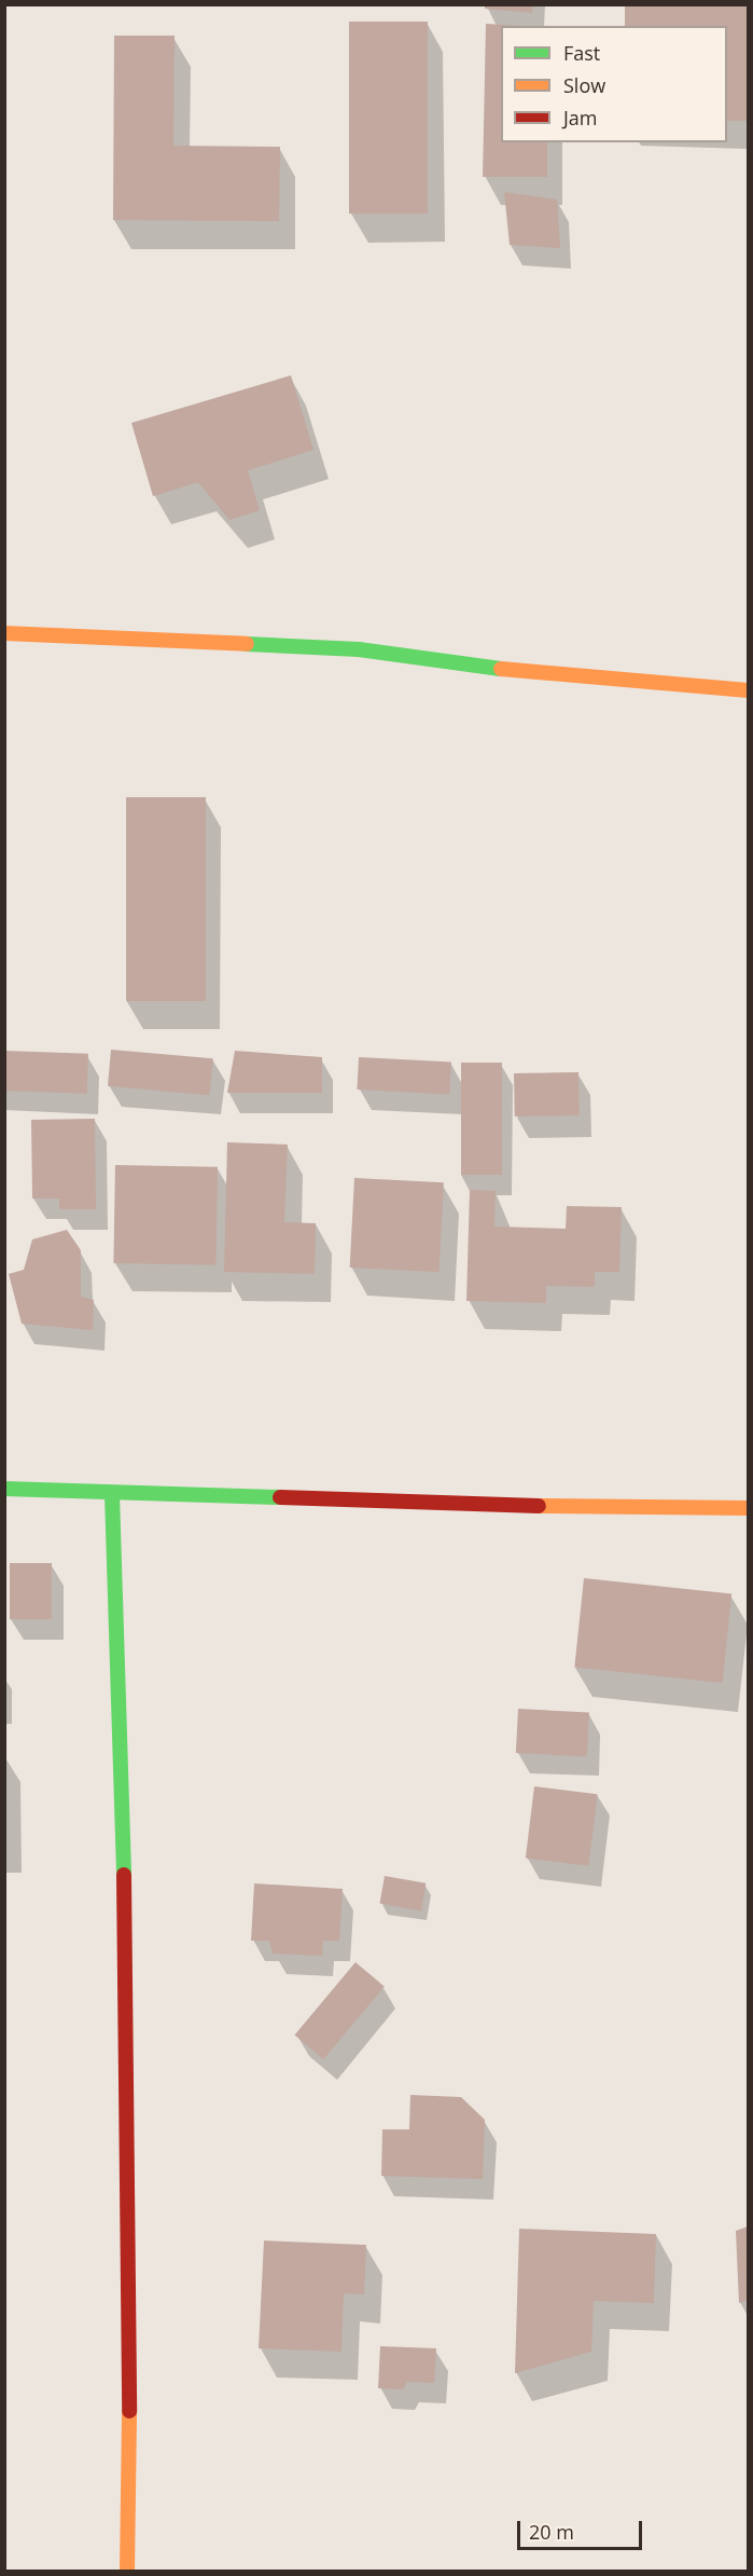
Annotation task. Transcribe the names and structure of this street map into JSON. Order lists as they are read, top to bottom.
{
  "legend": ["Fast", "Slow", "Jam"],
  "scale_bar": "20 m"
}
